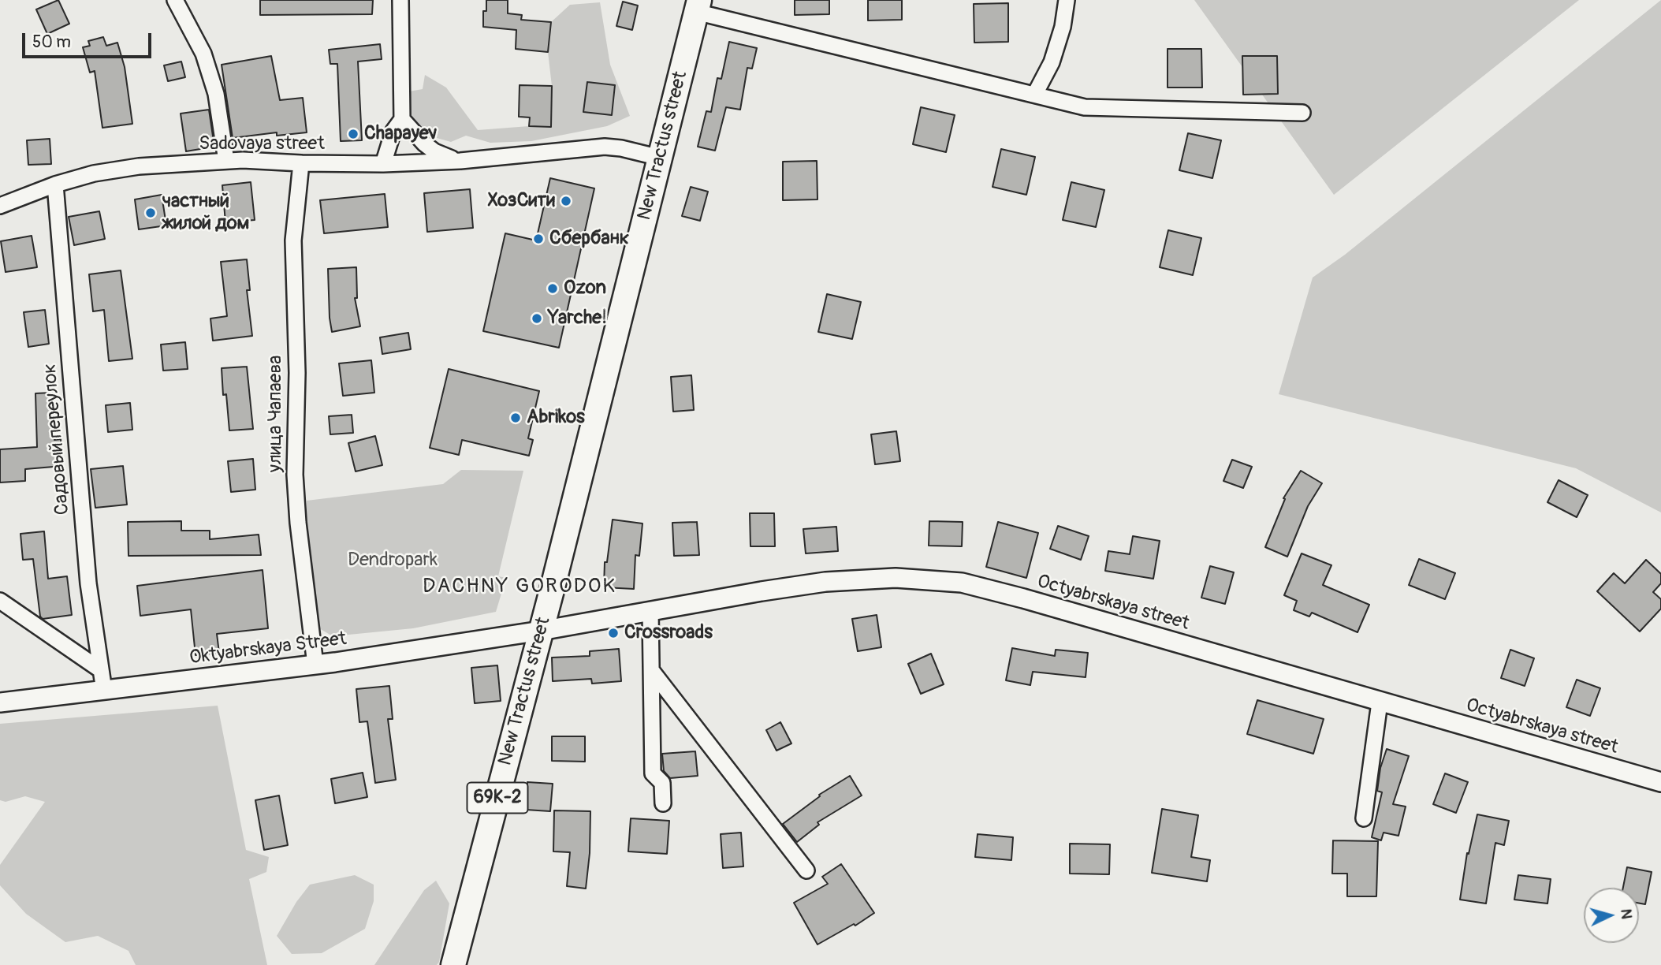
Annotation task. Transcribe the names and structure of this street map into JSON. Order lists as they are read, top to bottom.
{
  "streets": {
    "main road": ["New Tractus street", "69К-2"],
    "street": [
      "Sadovaya street",
      "улица Чапаева",
      "Садовый переулок",
      "Octyabrskaya street",
      "Oktyabrskaya Street"
    ]
  },
  "crossings": [
    ["Sadovaya street", "New Tractus street"],
    ["Sadovaya street", "улица Чапаева"],
    ["Sadovaya street", "Садовый переулок"],
    ["New Tractus street", "Octyabrskaya street"],
    ["New Tractus street", "Oktyabrskaya Street"],
    ["улица Чапаева", "Oktyabrskaya Street"],
    ["Садовый переулок", "Oktyabrskaya Street"],
    ["Octyabrskaya street", "Oktyabrskaya Street"]
  ],
  "districts": ["DACHNY GORODOK"],
  "parks": ["Dendropark"],
  "places": [
    "Chapayev",
    "ХозСити",
    "частный жилой дом",
    "Сбербанк",
    "Ozon",
    "Yarche!",
    "Abrikos",
    "Crossroads"
  ],
  "scale_bar": "50 m",
  "north": "right"
}
